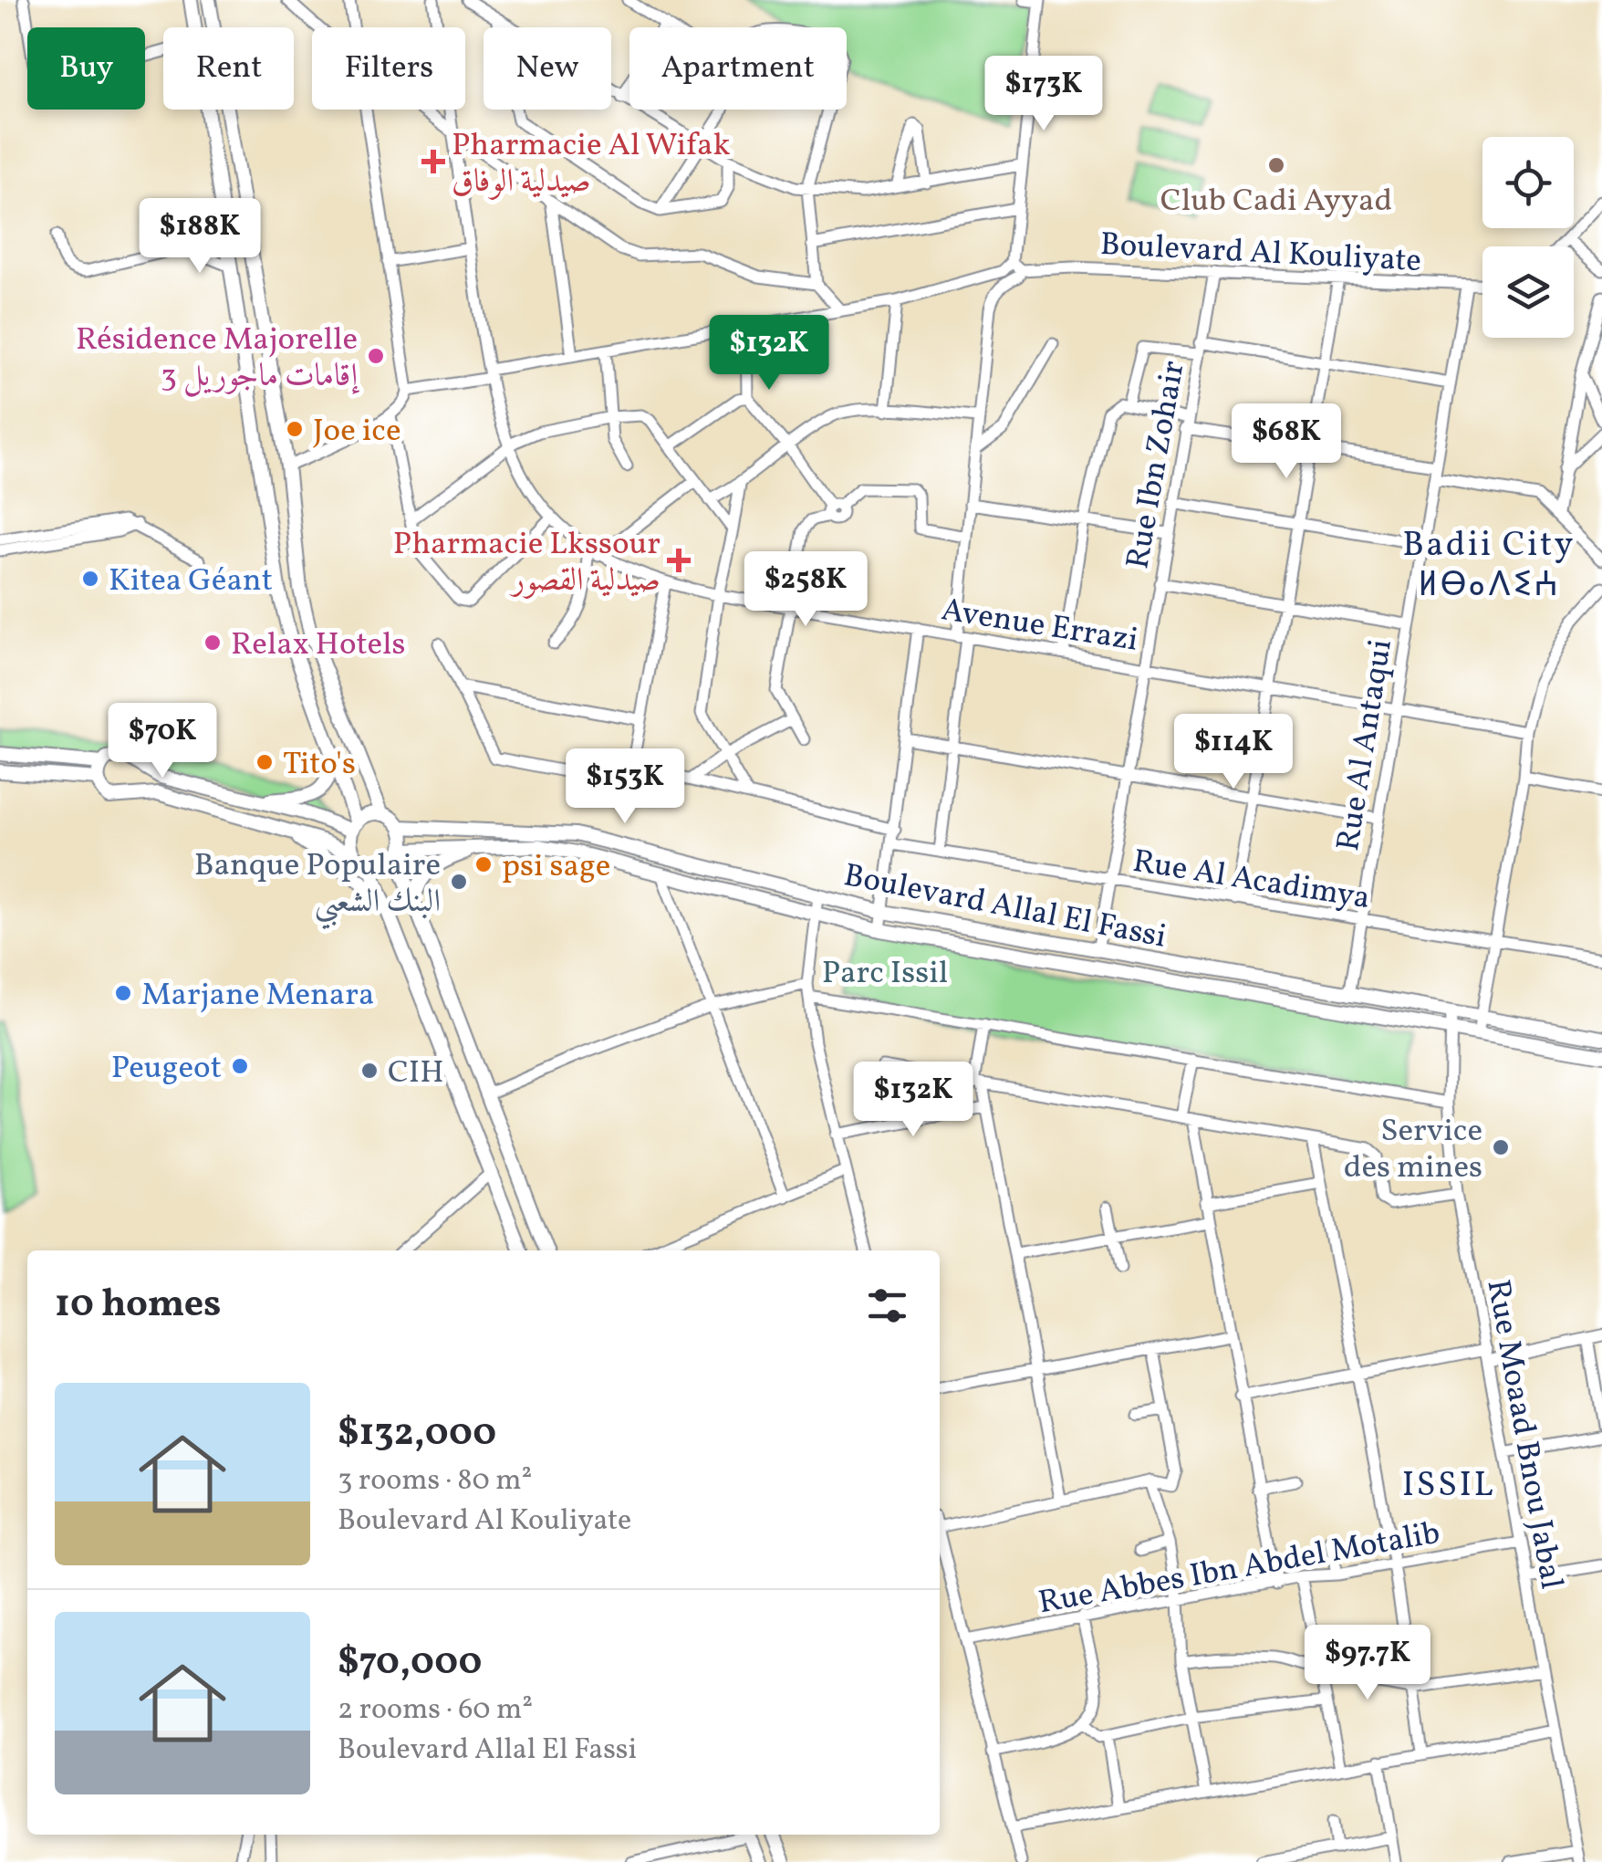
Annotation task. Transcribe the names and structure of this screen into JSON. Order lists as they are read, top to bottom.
{
  "streets": {
    "main road": ["Boulevard Allal El Fassi"],
    "street": [
      "Boulevard Al Kouliyate",
      "Rue Ibn Zohair",
      "Avenue Errazi",
      "Rue Al Antaqui",
      "Rue Al Acadimya",
      "Rue Moaad Bnou Jabal",
      "Rue Abbes Ibn Abdel Motalib"
    ]
  },
  "crossings": [
    ["Boulevard Al Kouliyate", "Rue Ibn Zohair"],
    ["Boulevard Al Kouliyate", "Avenue Errazi"],
    ["Boulevard Al Kouliyate", "Rue Al Antaqui"],
    ["Rue Ibn Zohair", "Avenue Errazi"],
    ["Rue Ibn Zohair", "Rue Al Acadimya"],
    ["Rue Ibn Zohair", "Boulevard Allal El Fassi"],
    ["Avenue Errazi", "Rue Al Antaqui"],
    ["Rue Al Antaqui", "Rue Al Acadimya"],
    ["Rue Al Antaqui", "Boulevard Allal El Fassi"],
    ["Boulevard Allal El Fassi", "Rue Moaad Bnou Jabal"],
    ["Rue Moaad Bnou Jabal", "Rue Abbes Ibn Abdel Motalib"]
  ],
  "districts": ["Badii City ⵍⴱⴰⴷⵉⵄ", "ISSIL"],
  "parks": ["Parc Issil"],
  "places": {
    "health": ["Pharmacie Al Wifak صيدلية الوفاق", "Pharmacie Lkssour صيدلية القصور"],
    "other": [
      "Club Cadi Ayyad",
      "Résidence Majorelle إقامات ماجوريل 3",
      "Joe ice",
      "Kitea Géant",
      "Relax Hotels",
      "Tito's",
      "psi sage",
      "Banque Populaire البنك الشعبي",
      "Marjane Menara",
      "Peugeot",
      "CIH",
      "Service des mines"
    ]
  },
  "page": {
    "chip": [
      "Buy",
      "Rent",
      "Filters",
      "New",
      "Apartment"
    ],
    "price": [
      "$173K",
      "$188K",
      "$132K",
      "$68K",
      "$258K",
      "$70K",
      "$114K",
      "$153K",
      "$132K",
      "$97.7K"
    ],
    "heading": "10 homes",
    "list": [
      {
        "name": "$132,000",
        "note": "3 rooms · 80 m² · Boulevard Al Kouliyate"
      },
      {
        "name": "$70,000",
        "note": "2 rooms · 60 m² · Boulevard Allal El Fassi"
      }
    ]
  }
}
